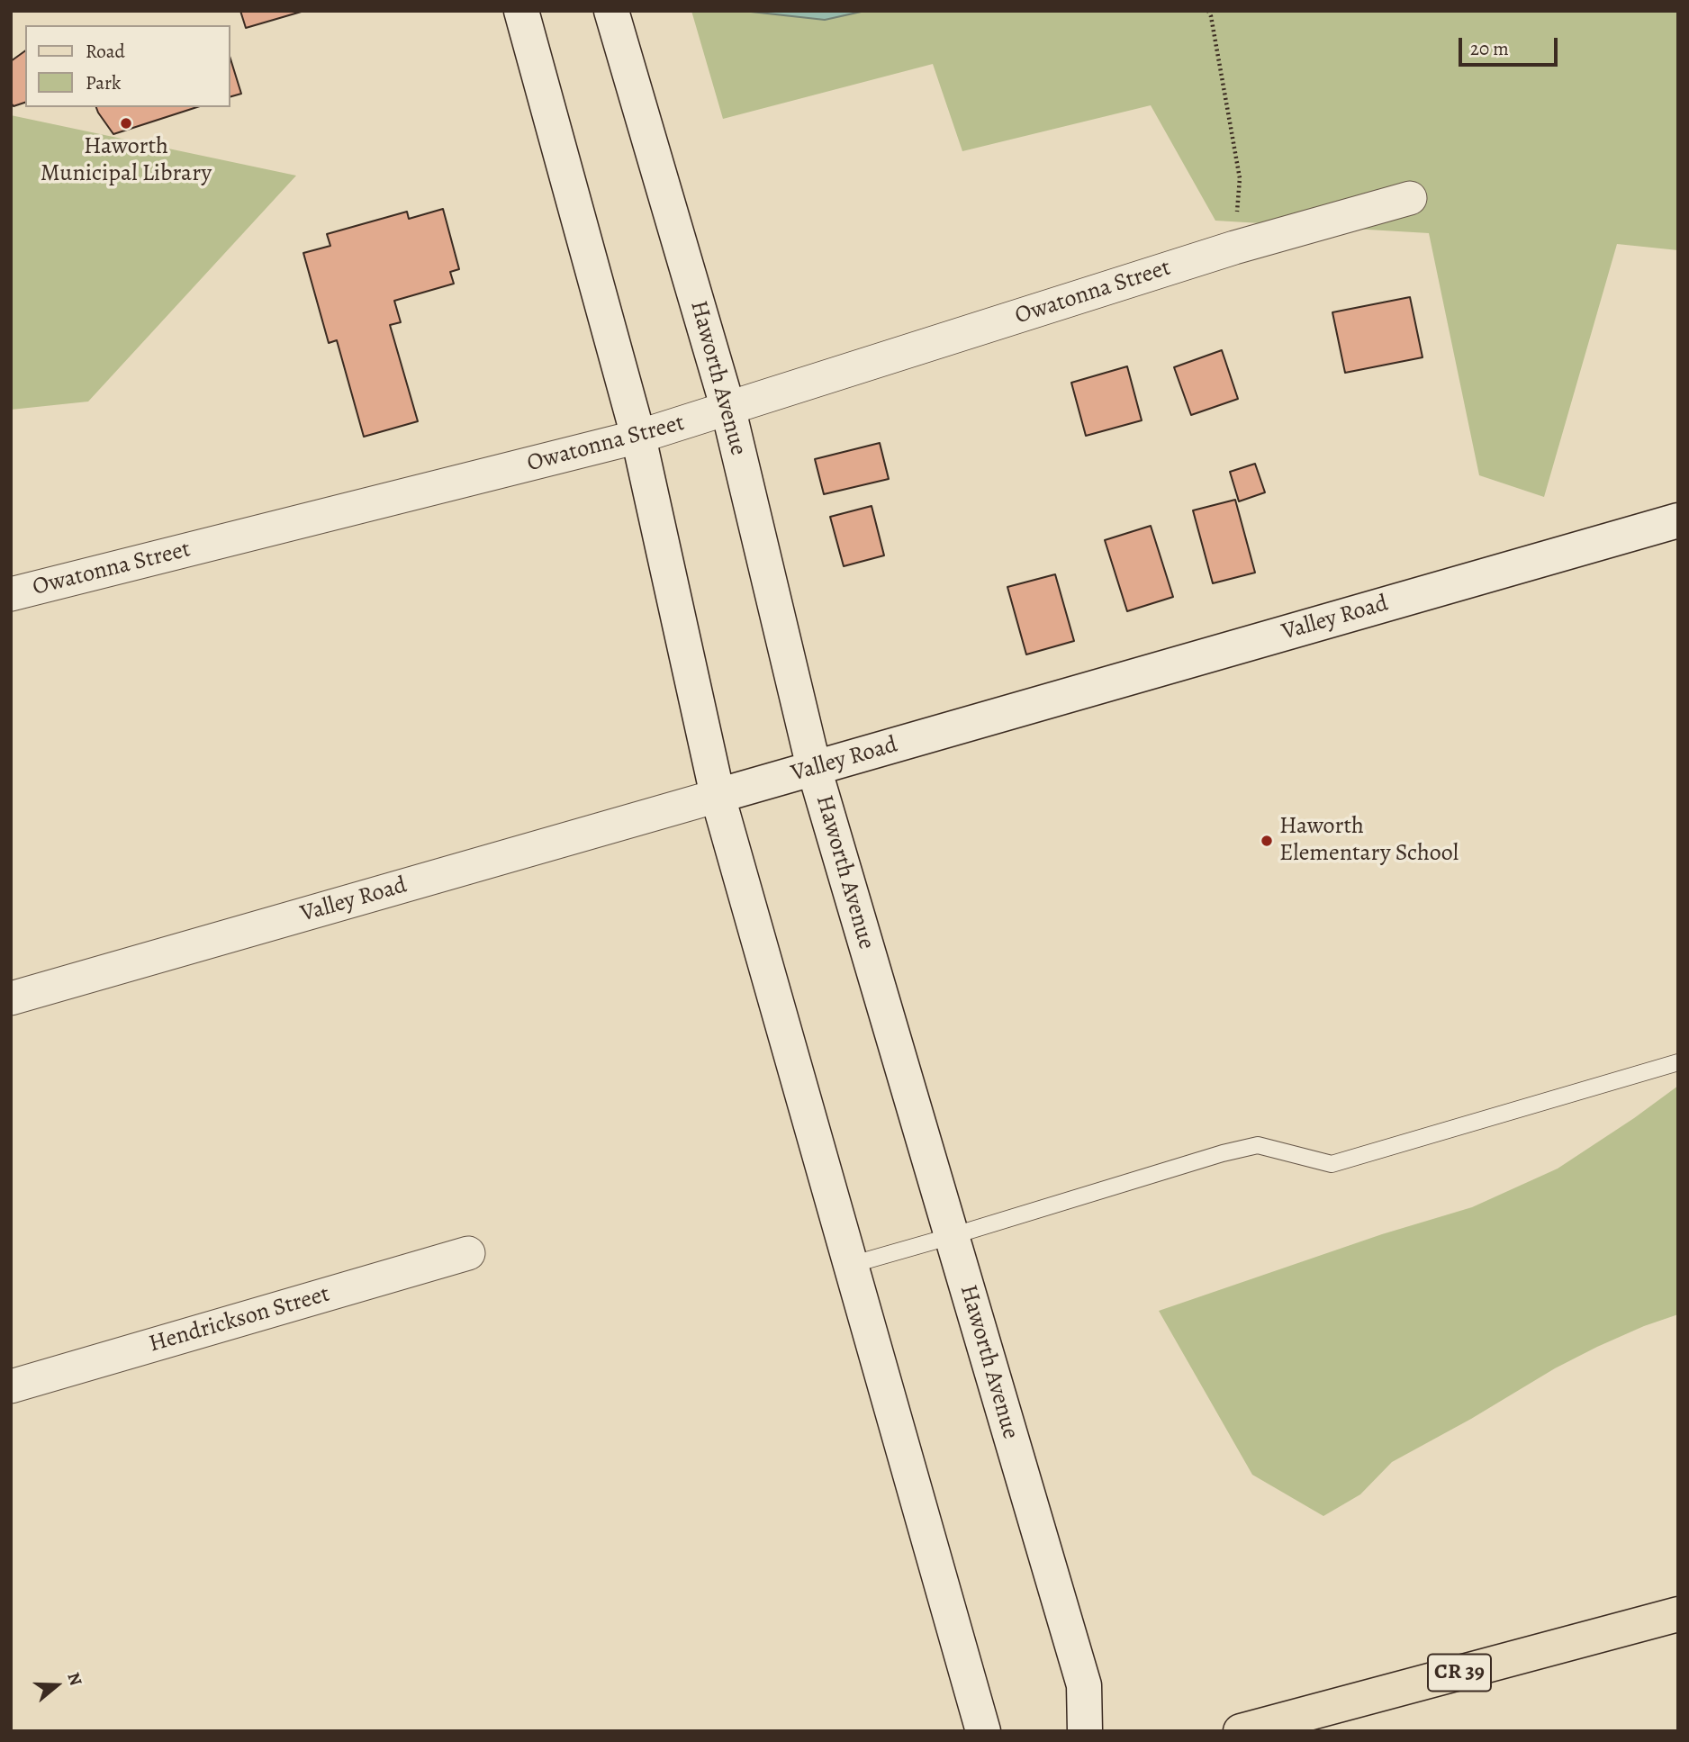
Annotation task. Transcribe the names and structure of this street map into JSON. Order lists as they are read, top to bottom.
{
  "streets": {
    "main road": ["CR 39"],
    "street": [
      "Owatonna Street",
      "Haworth Avenue",
      "Valley Road",
      "Hendrickson Street"
    ]
  },
  "crossings": [
    ["Owatonna Street", "Haworth Avenue"],
    ["Haworth Avenue", "Valley Road"]
  ],
  "places": ["Haworth Municipal Library", "Haworth Elementary School"],
  "legend": ["Road", "Park"],
  "scale_bar": "20 m",
  "north": "right"
}
